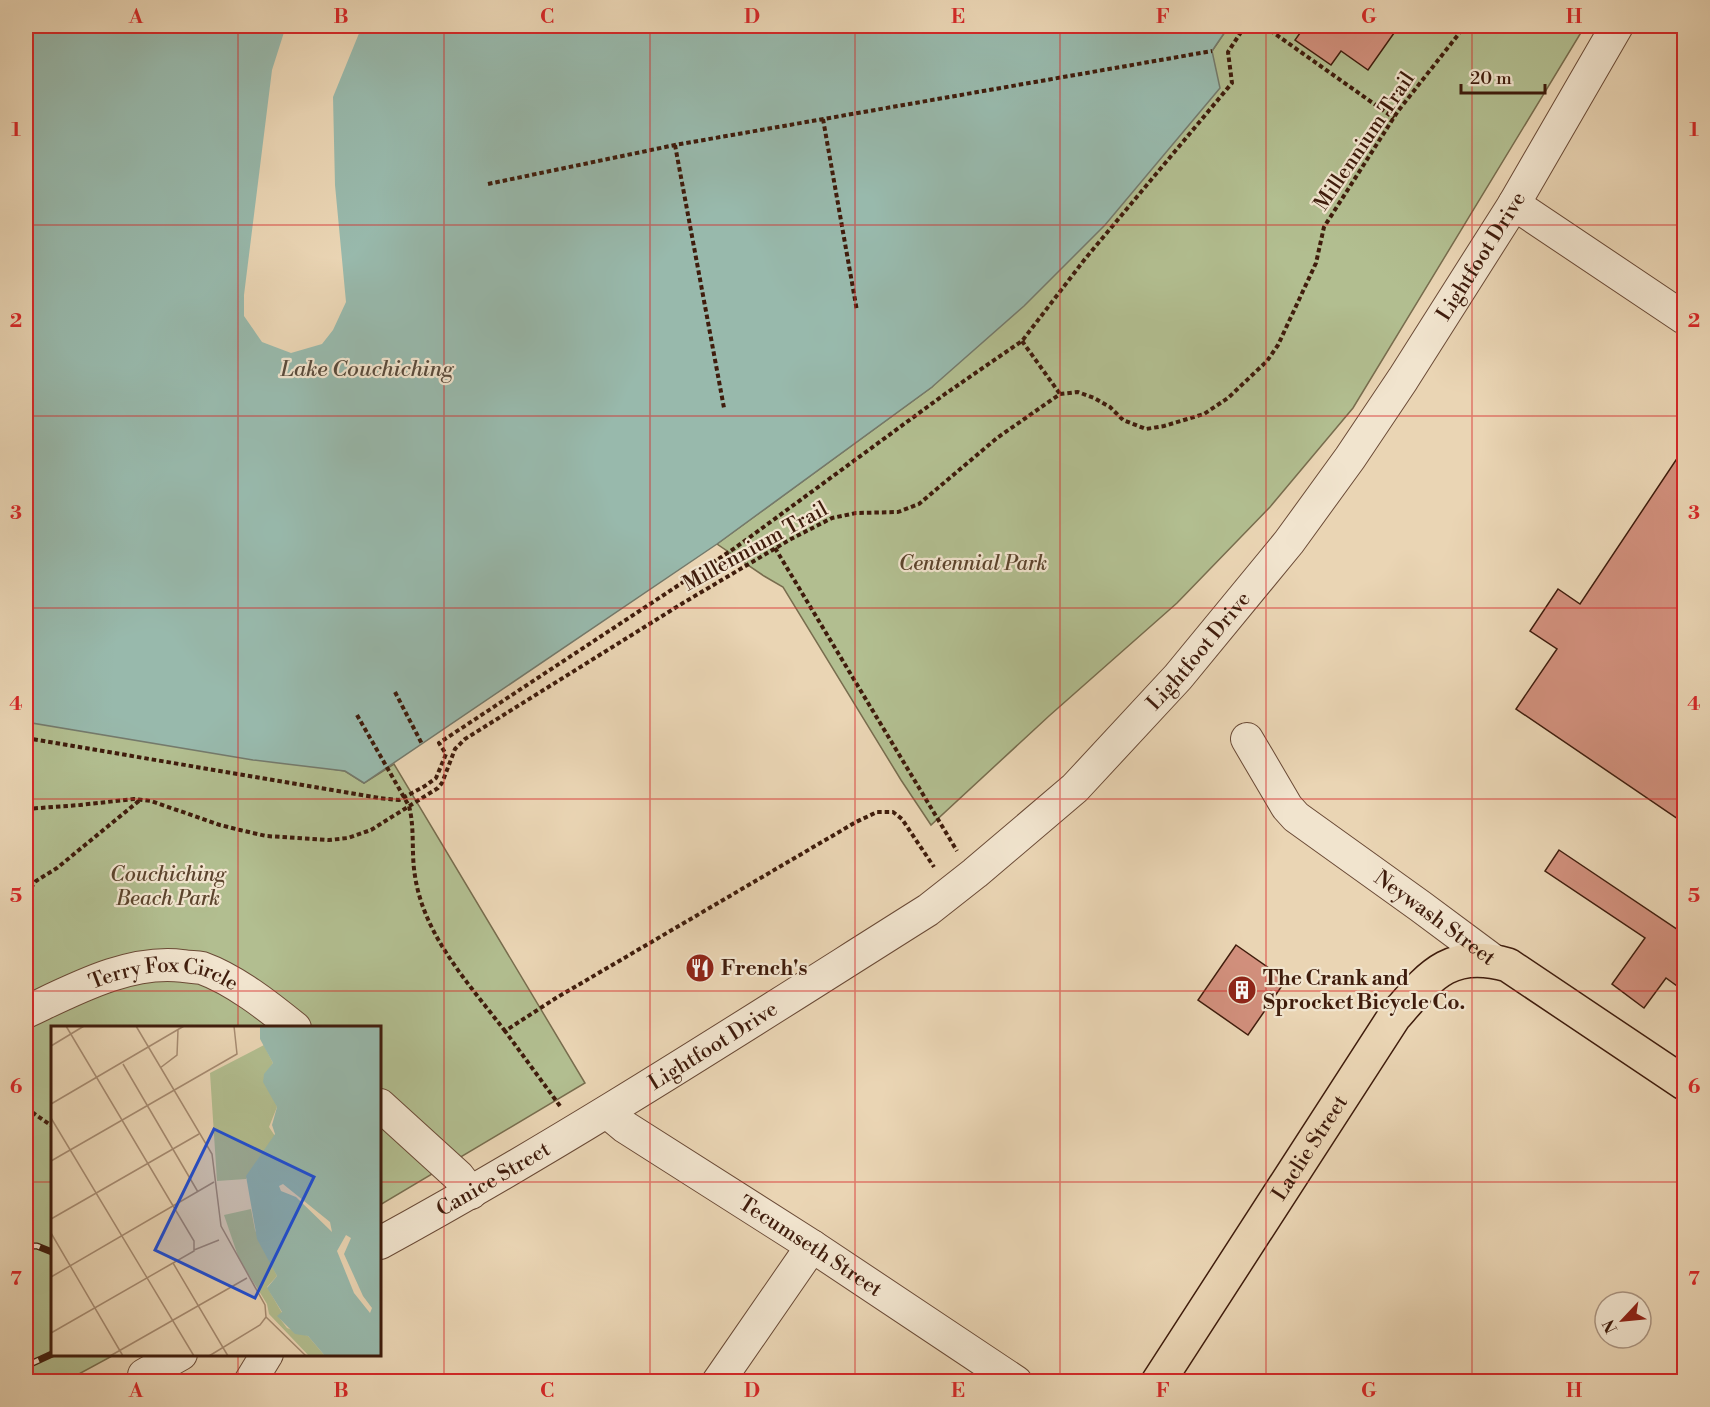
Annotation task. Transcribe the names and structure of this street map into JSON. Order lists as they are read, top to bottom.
{
  "streets": {
    "main road": ["Neywash Street", "Laclie Street"],
    "street": [
      "Lightfoot Drive",
      "Terry Fox Circle",
      "Canice Street",
      "Tecumseth Street"
    ],
    "path": ["Millennium Trail"]
  },
  "crossings": [
    ["Lightfoot Drive", "Canice Street"],
    ["Lightfoot Drive", "Tecumseth Street"],
    ["Neywash Street", "Laclie Street"],
    ["Canice Street", "Tecumseth Street"]
  ],
  "water": ["Lake Couchiching"],
  "parks": ["Centennial Park", "Couchiching Beach Park"],
  "places": {
    "restaurant": ["French's"],
    "building": ["The Crank and Sprocket Bicycle Co."]
  },
  "scale_bar": "20 m",
  "north": "bottom left",
  "grid": {
    "columns": [
      "A",
      "B",
      "C",
      "D",
      "E",
      "F",
      "G",
      "H"
    ],
    "rows": [
      "1",
      "2",
      "3",
      "4",
      "5",
      "6",
      "7"
    ]
  }
}
